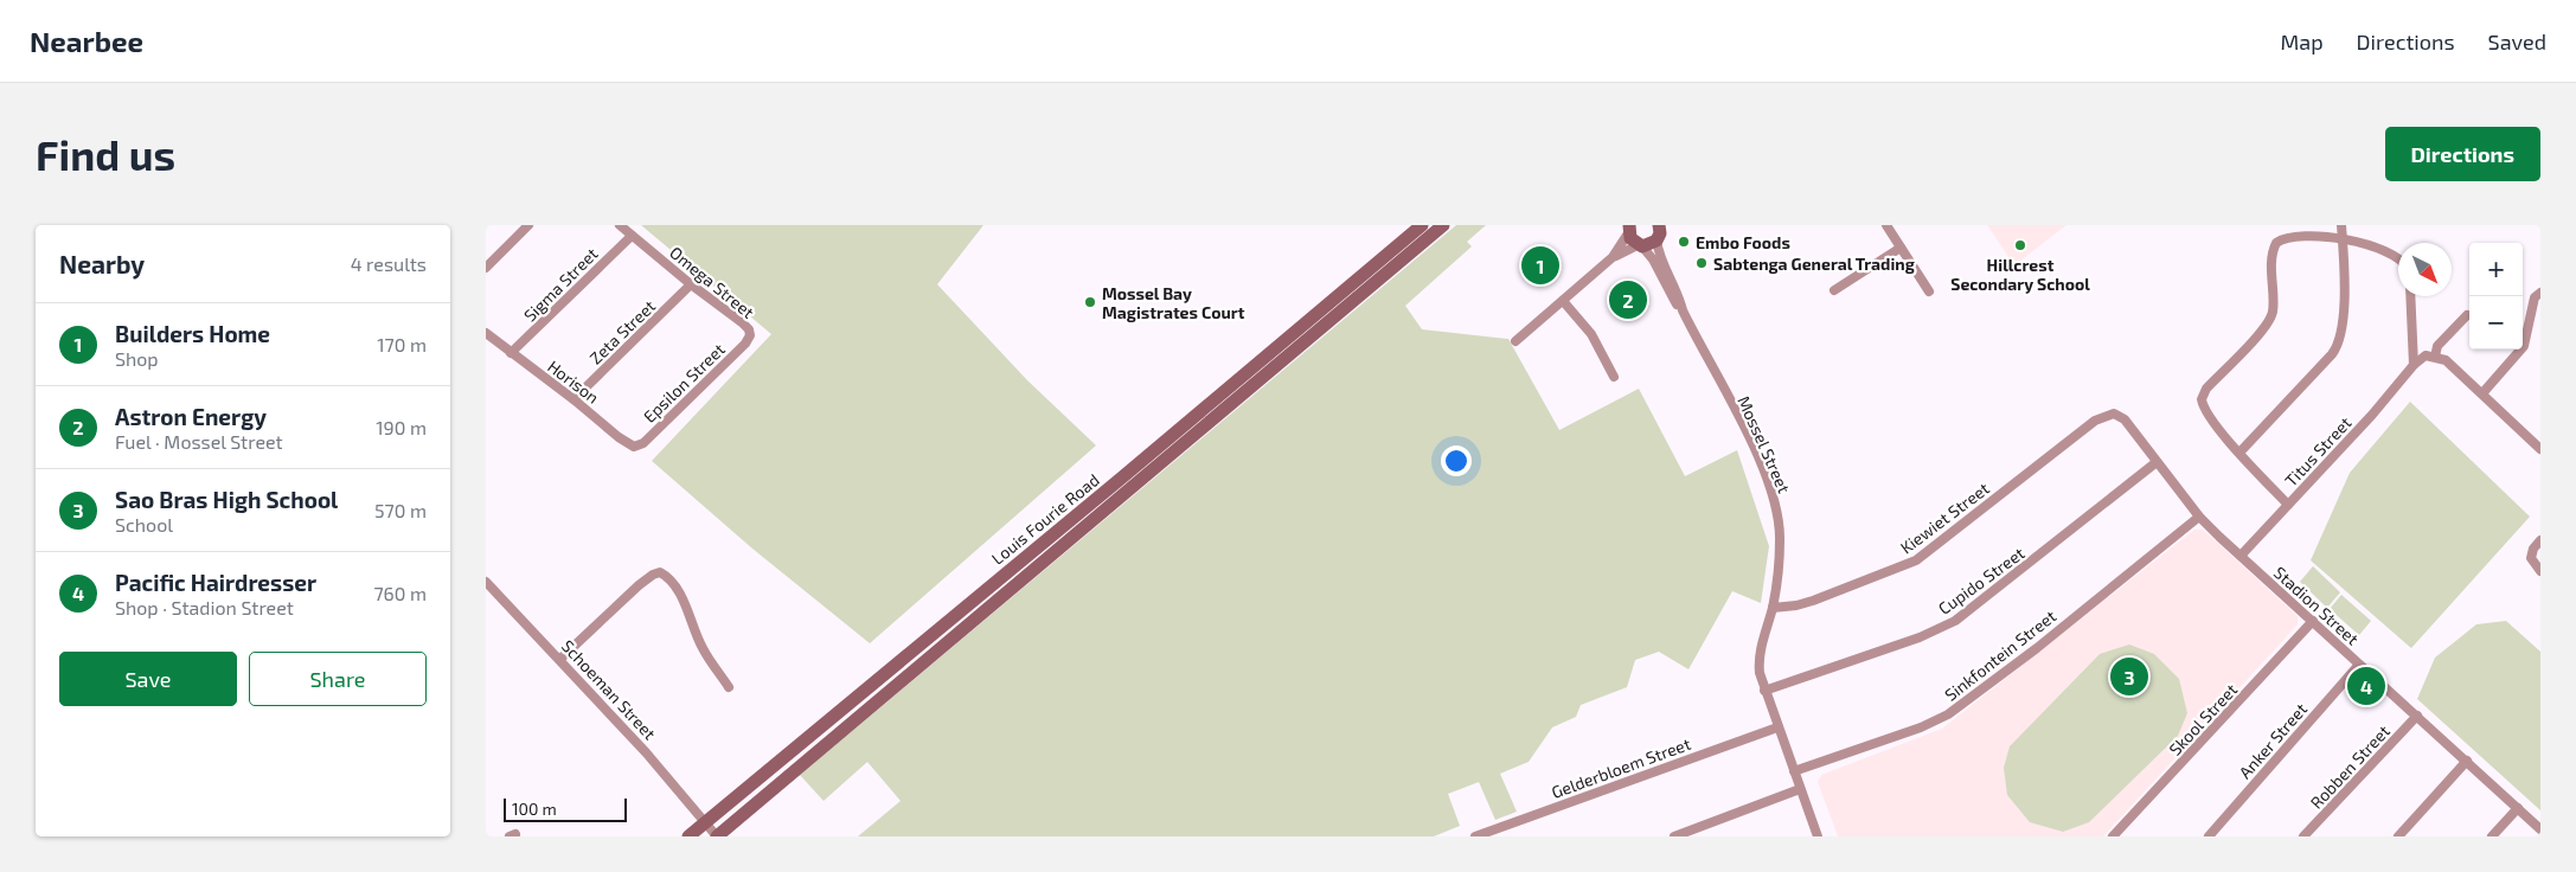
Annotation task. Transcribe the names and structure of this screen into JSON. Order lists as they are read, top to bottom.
{
  "streets": {
    "main road": ["Louis Fourie Road"],
    "street": [
      "Omega Street",
      "Sigma Street",
      "Zeta Street",
      "Horison",
      "Epsilon Street",
      "Mossel Street",
      "Titus Street",
      "Kiewiet Street",
      "Cupido Street",
      "Stadion Street",
      "Sinkfontein Street",
      "Schoeman Street",
      "Skool Street",
      "Anker Street",
      "Robben Street",
      "Gelderbloem Street"
    ]
  },
  "crossings": [
    ["Omega Street", "Sigma Street"],
    ["Omega Street", "Zeta Street"],
    ["Omega Street", "Epsilon Street"],
    ["Sigma Street", "Horison"],
    ["Zeta Street", "Horison"],
    ["Horison", "Epsilon Street"],
    ["Mossel Street", "Kiewiet Street"],
    ["Mossel Street", "Cupido Street"],
    ["Mossel Street", "Sinkfontein Street"],
    ["Mossel Street", "Gelderbloem Street"],
    ["Titus Street", "Stadion Street"],
    ["Kiewiet Street", "Stadion Street"],
    ["Louis Fourie Road", "Schoeman Street"],
    ["Cupido Street", "Stadion Street"],
    ["Stadion Street", "Sinkfontein Street"],
    ["Stadion Street", "Skool Street"],
    ["Stadion Street", "Anker Street"],
    ["Stadion Street", "Robben Street"]
  ],
  "places": [
    "Embo Foods",
    "Hillcrest Secondary School",
    "Sabtenga General Trading",
    "Mossel Bay Magistrates Court"
  ],
  "scale_bar": "100 m",
  "north": "bottom right",
  "page": {
    "header": "Nearbee",
    "nav": ["Map", "Directions", "Saved"],
    "buttons": [
      "Directions",
      ["Save", "Share"]
    ],
    "title": "Find us",
    "heading": ["Nearby", "4 results"],
    "map_buttons": ["+", "−"],
    "pins": [
      "1",
      "2",
      "3",
      "4"
    ],
    "list": [
      {
        "mark": "1",
        "name": "Builders Home",
        "note": "Shop",
        "value": "170 m"
      },
      {
        "mark": "2",
        "name": "Astron Energy",
        "note": "Fuel · Mossel Street",
        "value": "190 m"
      },
      {
        "mark": "3",
        "name": "Sao Bras High School",
        "note": "School",
        "value": "570 m"
      },
      {
        "mark": "4",
        "name": "Pacific Hairdresser",
        "note": "Shop · Stadion Street",
        "value": "760 m"
      }
    ],
    "scale": "100 m"
  }
}
